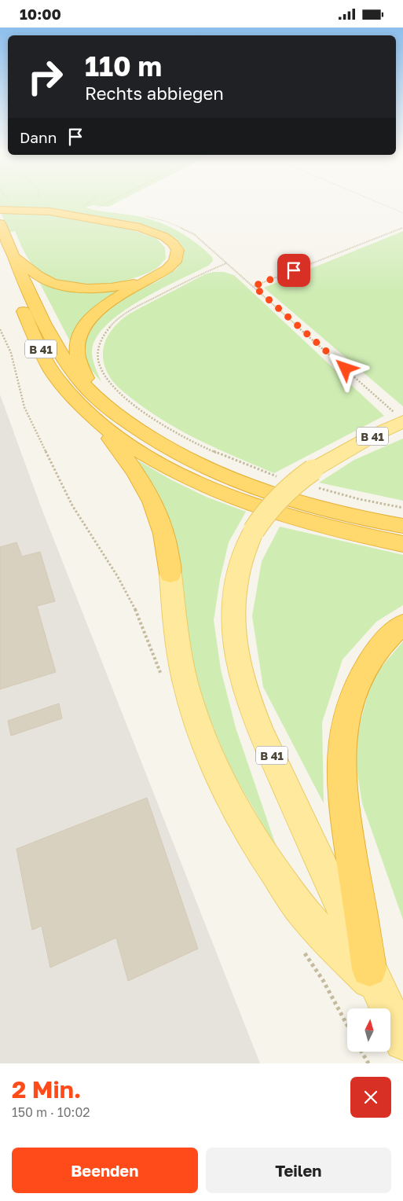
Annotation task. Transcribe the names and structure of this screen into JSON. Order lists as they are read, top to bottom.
{
  "streets": {
    "highway": ["B 41"]
  },
  "north": "top",
  "page": {
    "status": "10:00",
    "turn": ["110 m", "Rechts abbiegen"],
    "then": "Dann",
    "heading": ["2 Min.", "150 m · 10:02"],
    "buttons": ["Beenden", "Teilen"]
  }
}
